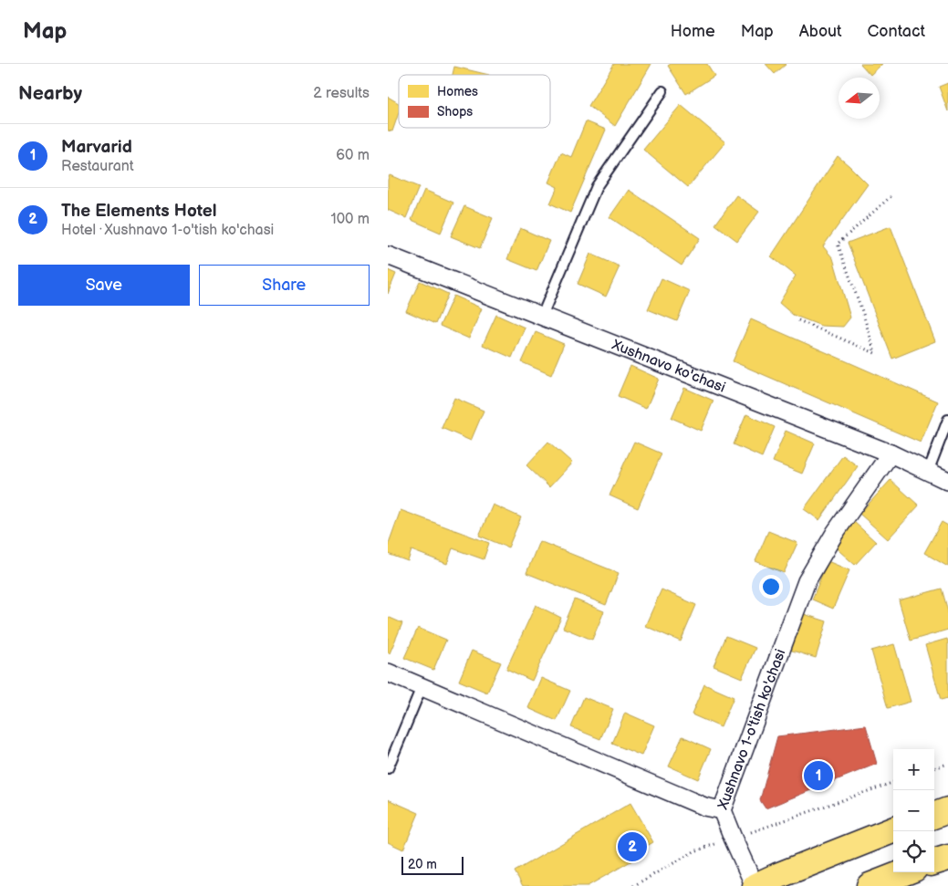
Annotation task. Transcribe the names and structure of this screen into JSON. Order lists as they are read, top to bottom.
{
  "streets": {
    "street": ["Xushnavo ko'chasi", "Xushnavo 1-o'tish ko'chasi"]
  },
  "crossings": [
    ["Xushnavo ko'chasi", "Xushnavo 1-o'tish ko'chasi"]
  ],
  "legend": ["Homes", "Shops"],
  "scale_bar": "20 m",
  "north": "left",
  "page": {
    "header": "Map",
    "nav": [
      "Home",
      "Map",
      "About",
      "Contact"
    ],
    "heading": ["Nearby", "2 results"],
    "list": [
      {
        "mark": "1",
        "name": "Marvarid",
        "note": "Restaurant",
        "value": "60 m"
      },
      {
        "mark": "2",
        "name": "The Elements Hotel",
        "note": "Hotel · Xushnavo 1-o'tish ko'chasi",
        "value": "100 m"
      }
    ],
    "buttons": ["Save", "Share"],
    "map_buttons": ["+", "−"],
    "pins": ["1", "2"],
    "scale": "20 m"
  }
}
